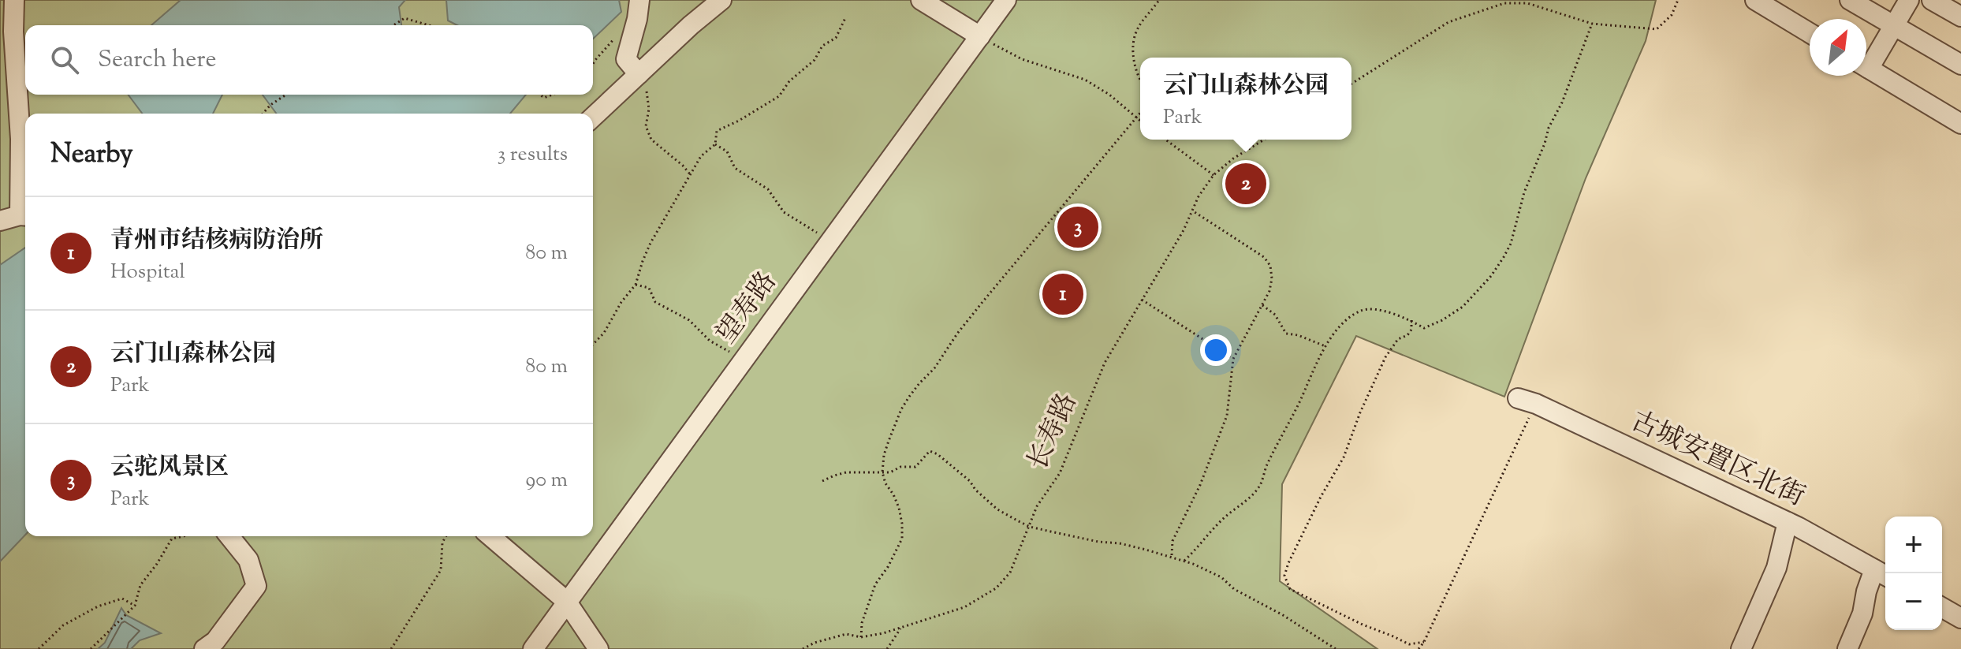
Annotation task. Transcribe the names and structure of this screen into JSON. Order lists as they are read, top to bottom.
{
  "streets": {
    "street": ["望寿路", "古城安置区北街"],
    "path": ["长寿路"]
  },
  "north": "top right",
  "page": {
    "search": "Search here",
    "popup": ["云门山森林公园", "Park"],
    "heading": ["Nearby", "3 results"],
    "pins": ["2", "3", "1"],
    "list": [
      {
        "mark": "1",
        "name": "青州市结核病防治所",
        "note": "Hospital",
        "value": "80 m"
      },
      {
        "mark": "2",
        "name": "云门山森林公园",
        "note": "Park",
        "value": "80 m"
      },
      {
        "mark": "3",
        "name": "云驼风景区",
        "note": "Park",
        "value": "90 m"
      }
    ],
    "map_buttons": ["+", "−"]
  }
}
